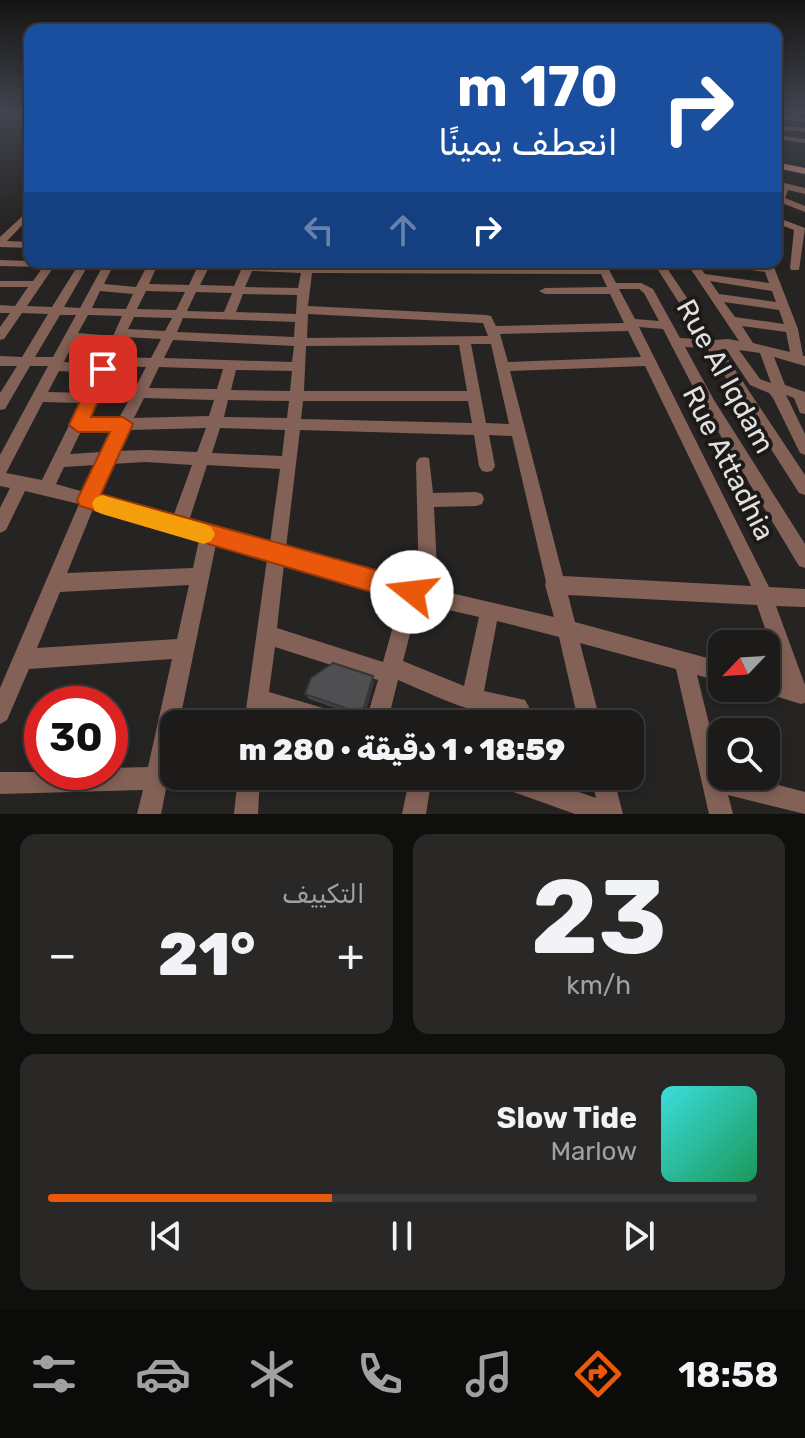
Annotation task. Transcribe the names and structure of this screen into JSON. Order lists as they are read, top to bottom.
{
  "streets": {
    "street": ["Rue Al Iqdam", "Rue Attadhia"]
  },
  "crossings": [
    ["Rue Al Iqdam", "Rue Attadhia"]
  ],
  "north": "bottom left",
  "page": {
    "turn": ["170 m", "انعطف يمينًا"],
    "limit": "30",
    "trip": "18:59 · 1 دقيقة · 280 m",
    "tile": [
      ["23", "km/h"],
      "التكييف"
    ],
    "heat": ["−", "21°", "+"],
    "song": ["Slow Tide", "Marlow"],
    "tabs": "18:58"
  }
}
